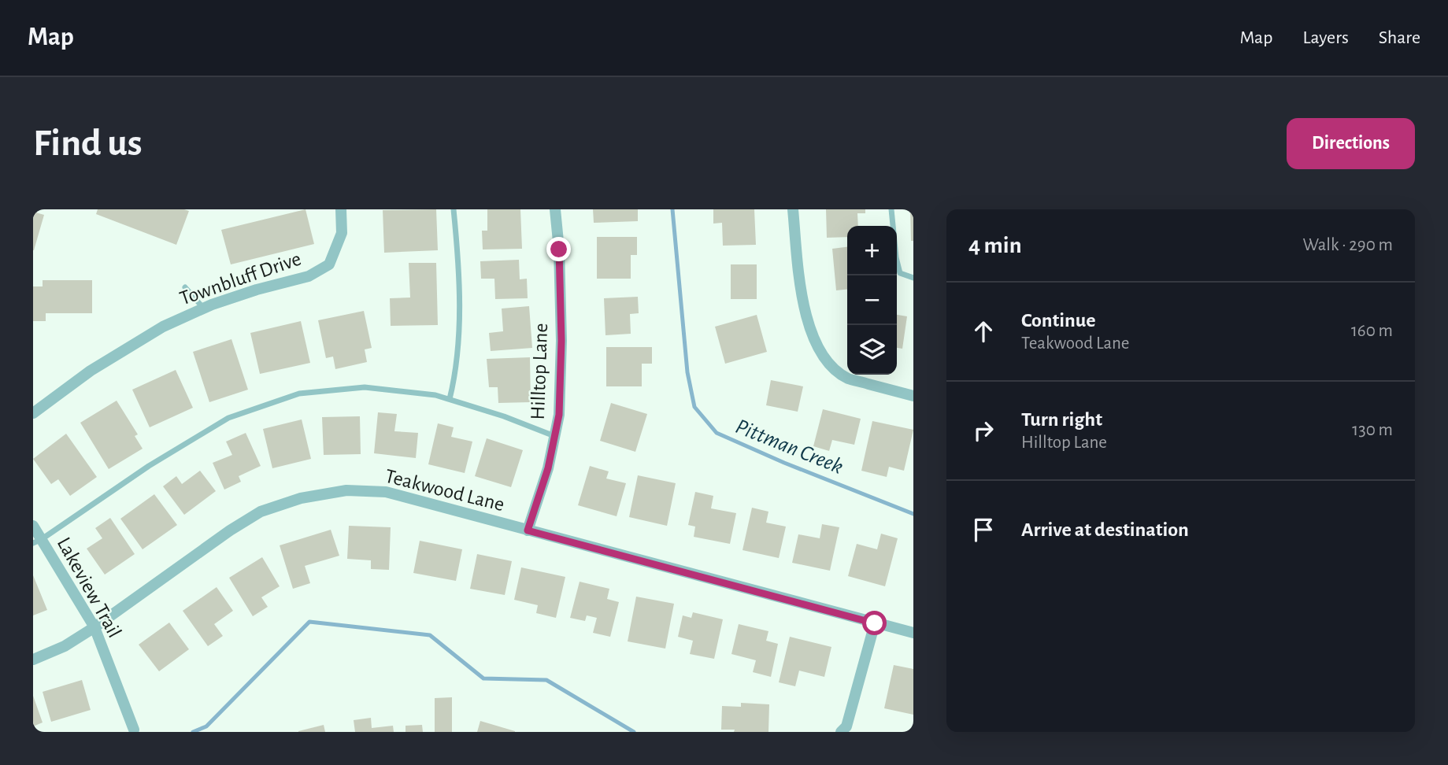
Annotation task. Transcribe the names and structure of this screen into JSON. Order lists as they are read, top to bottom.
{
  "streets": {
    "street": [
      "Townbluff Drive",
      "Hilltop Lane",
      "Teakwood Lane",
      "Lakeview Trail"
    ]
  },
  "crossings": [
    ["Hilltop Lane", "Teakwood Lane"],
    ["Teakwood Lane", "Lakeview Trail"]
  ],
  "water": ["Pittman Creek"],
  "page": {
    "header": "Map",
    "nav": ["Map", "Layers", "Share"],
    "buttons": "Directions",
    "title": "Find us",
    "heading": ["4 min", "Walk · 290 m"],
    "map_buttons": ["+", "−"],
    "list": [
      ["Continue", "Teakwood Lane", "160 m"],
      ["Turn right", "Hilltop Lane", "130 m"],
      "Arrive at destination"
    ]
  }
}
